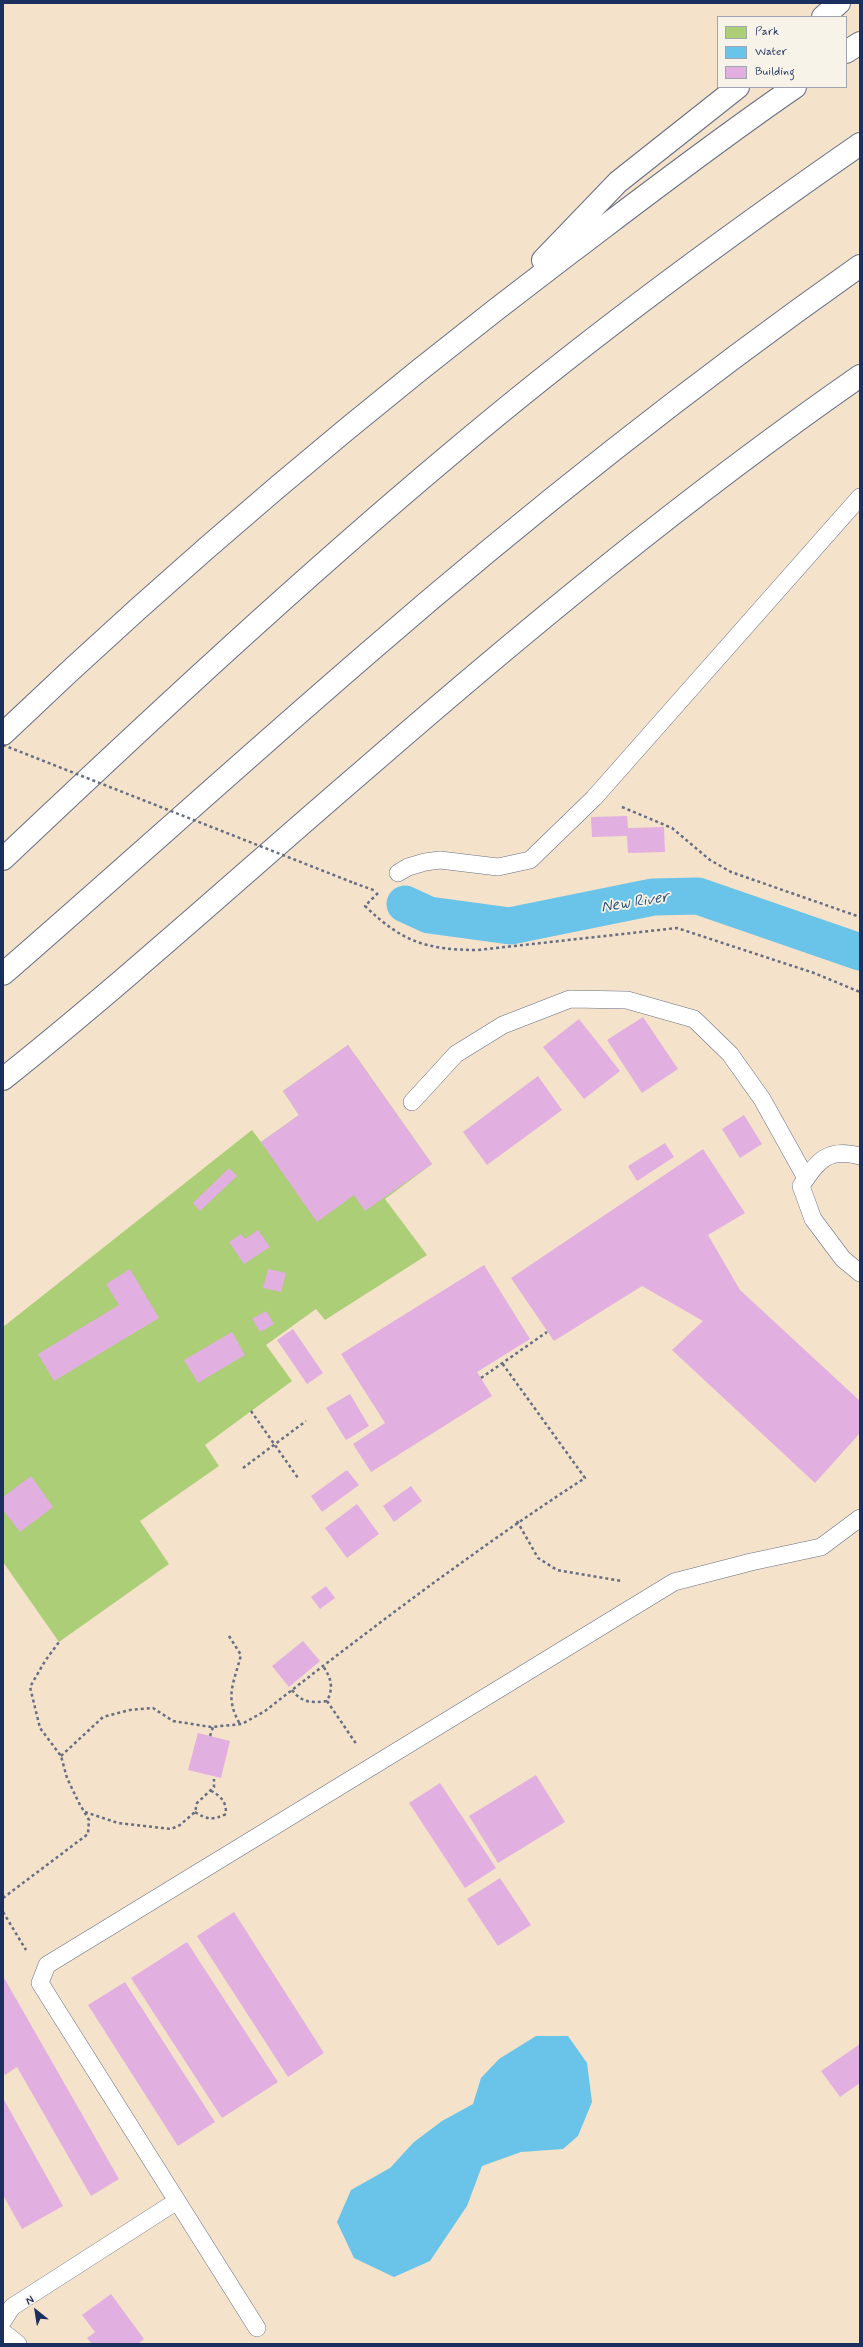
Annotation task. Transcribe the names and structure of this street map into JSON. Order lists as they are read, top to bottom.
{
  "water": ["New River"],
  "legend": ["Park", "Water", "Building"],
  "north": "top left"
}
